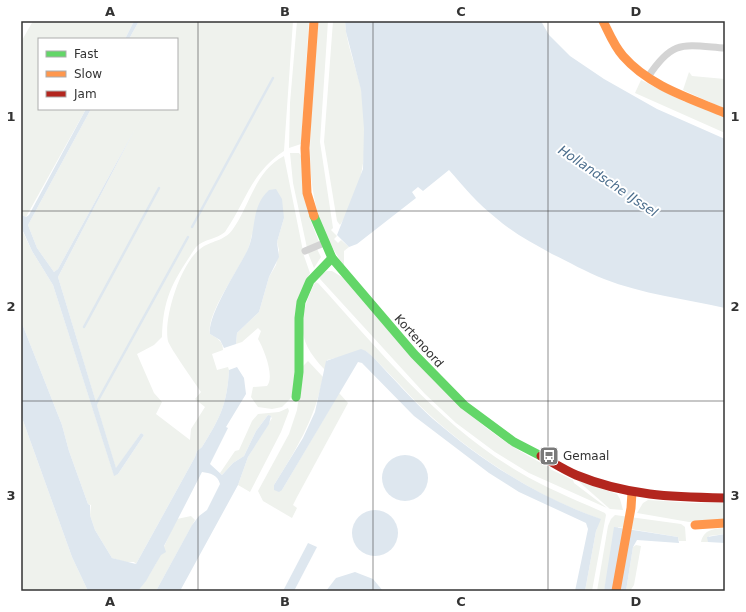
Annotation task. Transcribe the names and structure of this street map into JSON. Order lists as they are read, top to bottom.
{
  "streets": {
    "street": ["Kortenoord"]
  },
  "water": ["Hollandsche IJssel"],
  "places": {
    "bus stop": ["Gemaal"]
  },
  "legend": ["Fast", "Slow", "Jam"],
  "grid": {
    "columns": [
      "A",
      "B",
      "C",
      "D"
    ],
    "rows": ["1", "2", "3"]
  }
}
